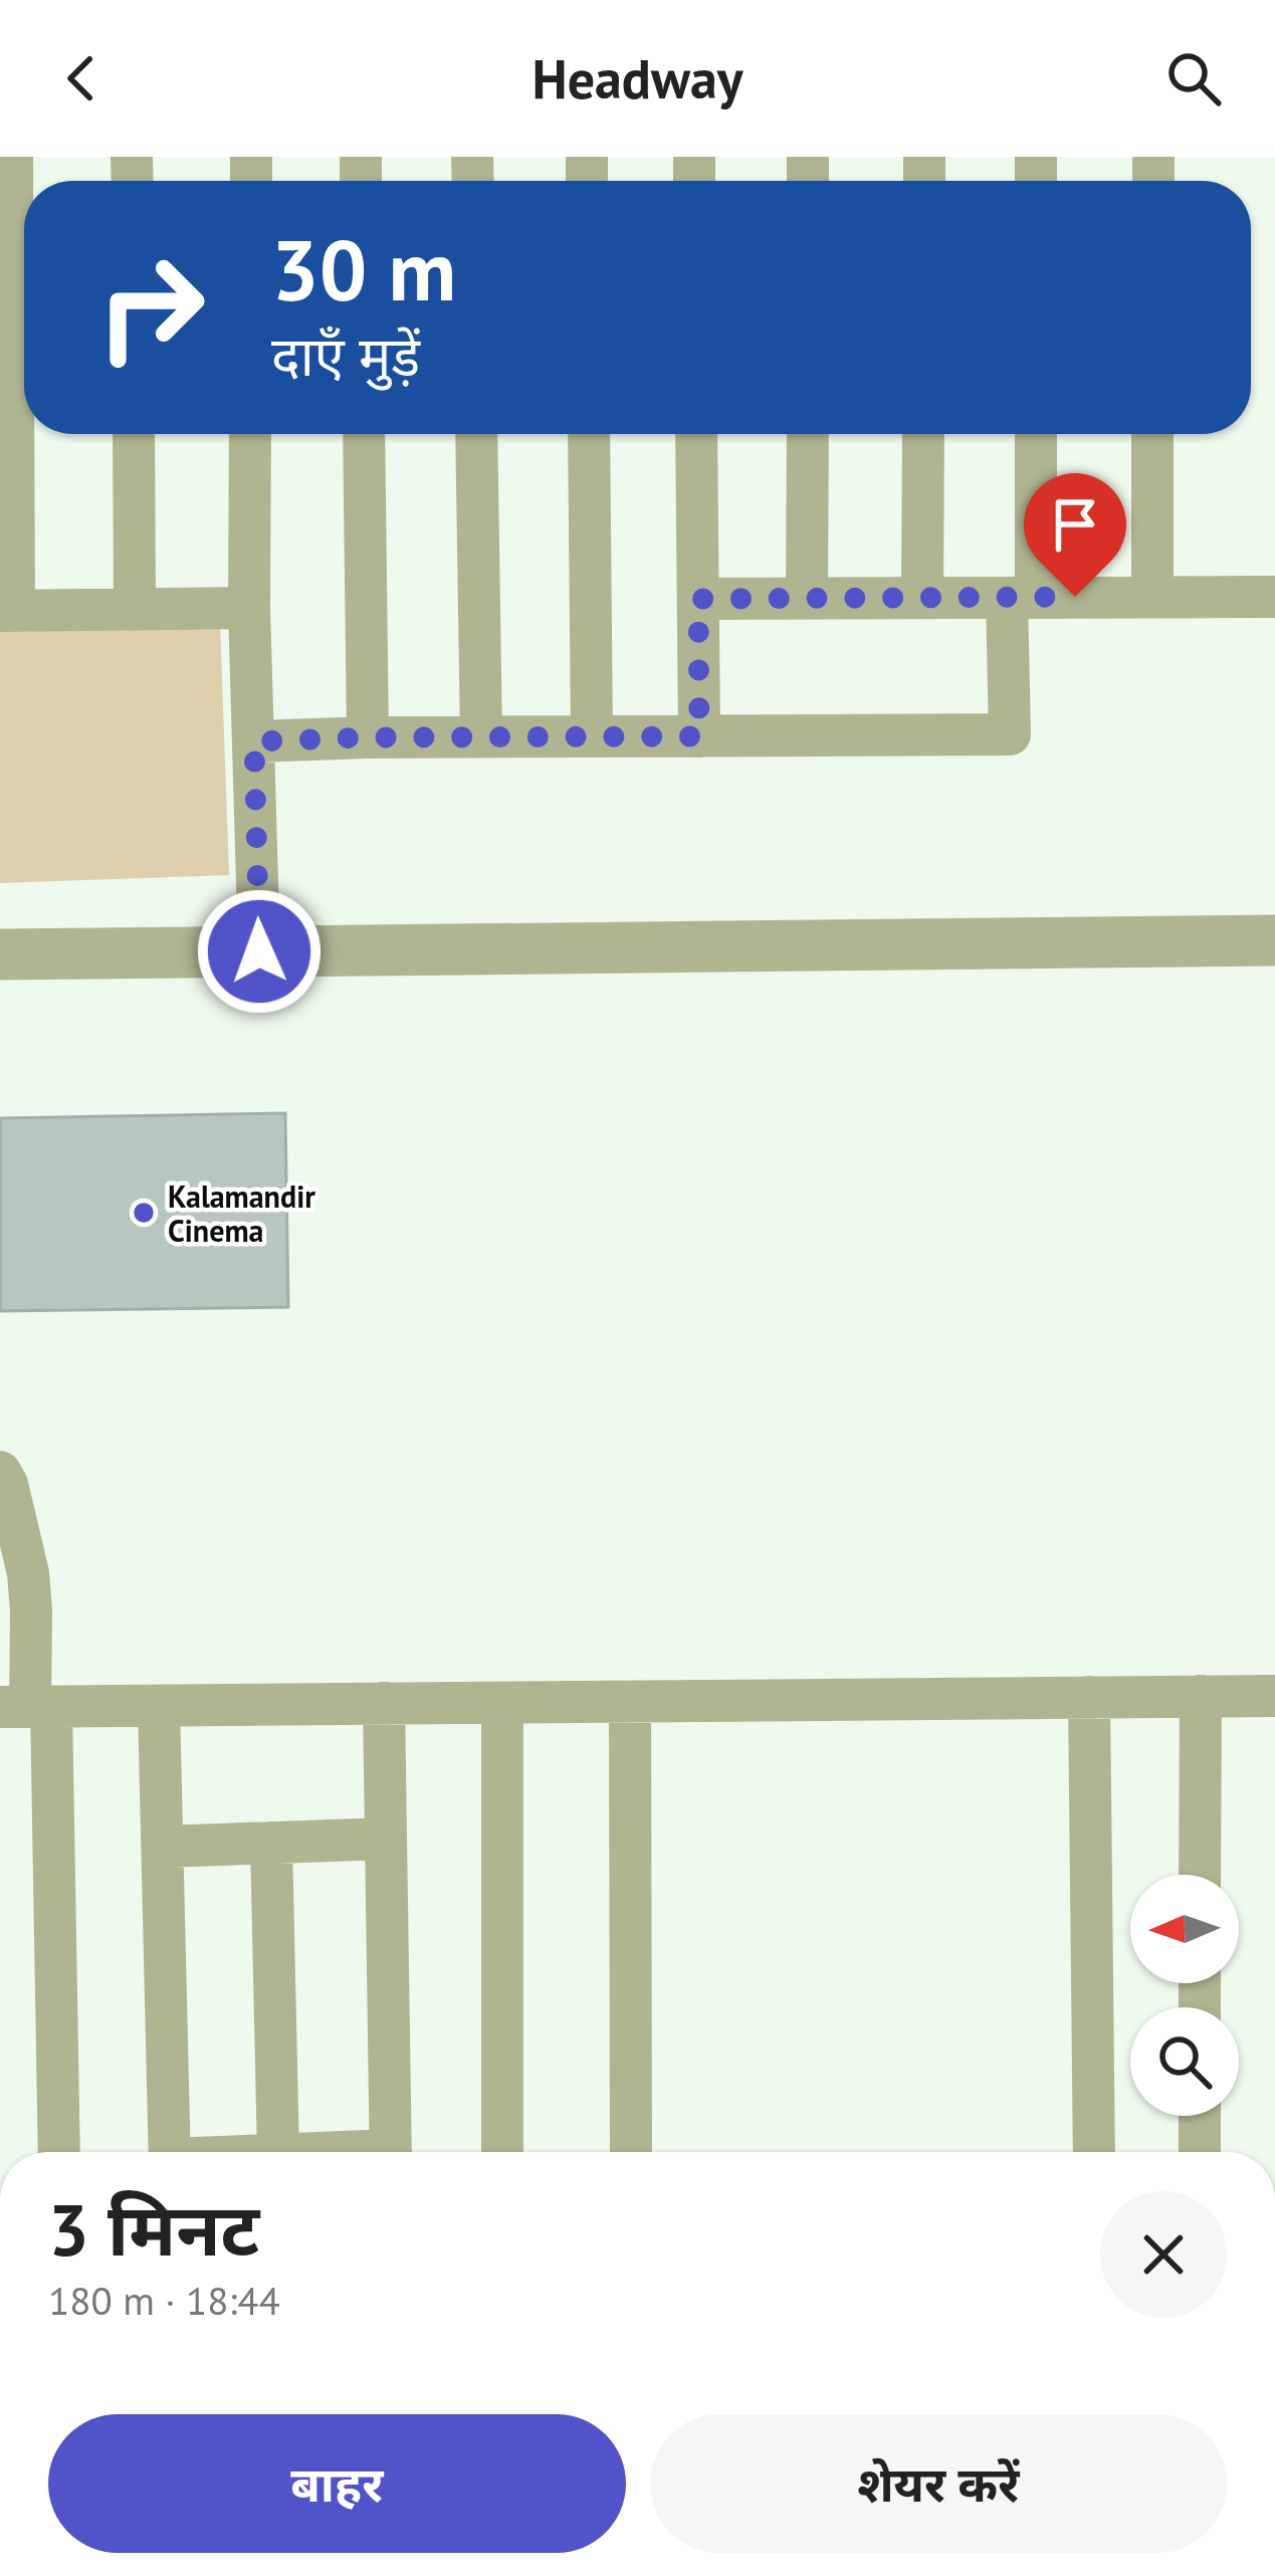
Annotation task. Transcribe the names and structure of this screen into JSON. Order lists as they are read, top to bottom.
{
  "places": ["Kalamandir Cinema"],
  "north": "left",
  "page": {
    "header": "Headway",
    "turn": ["30 m", "दाएँ मुड़ें"],
    "heading": ["3 मिनट", "180 m · 18:44"],
    "buttons": ["बाहर", "शेयर करें"]
  }
}
